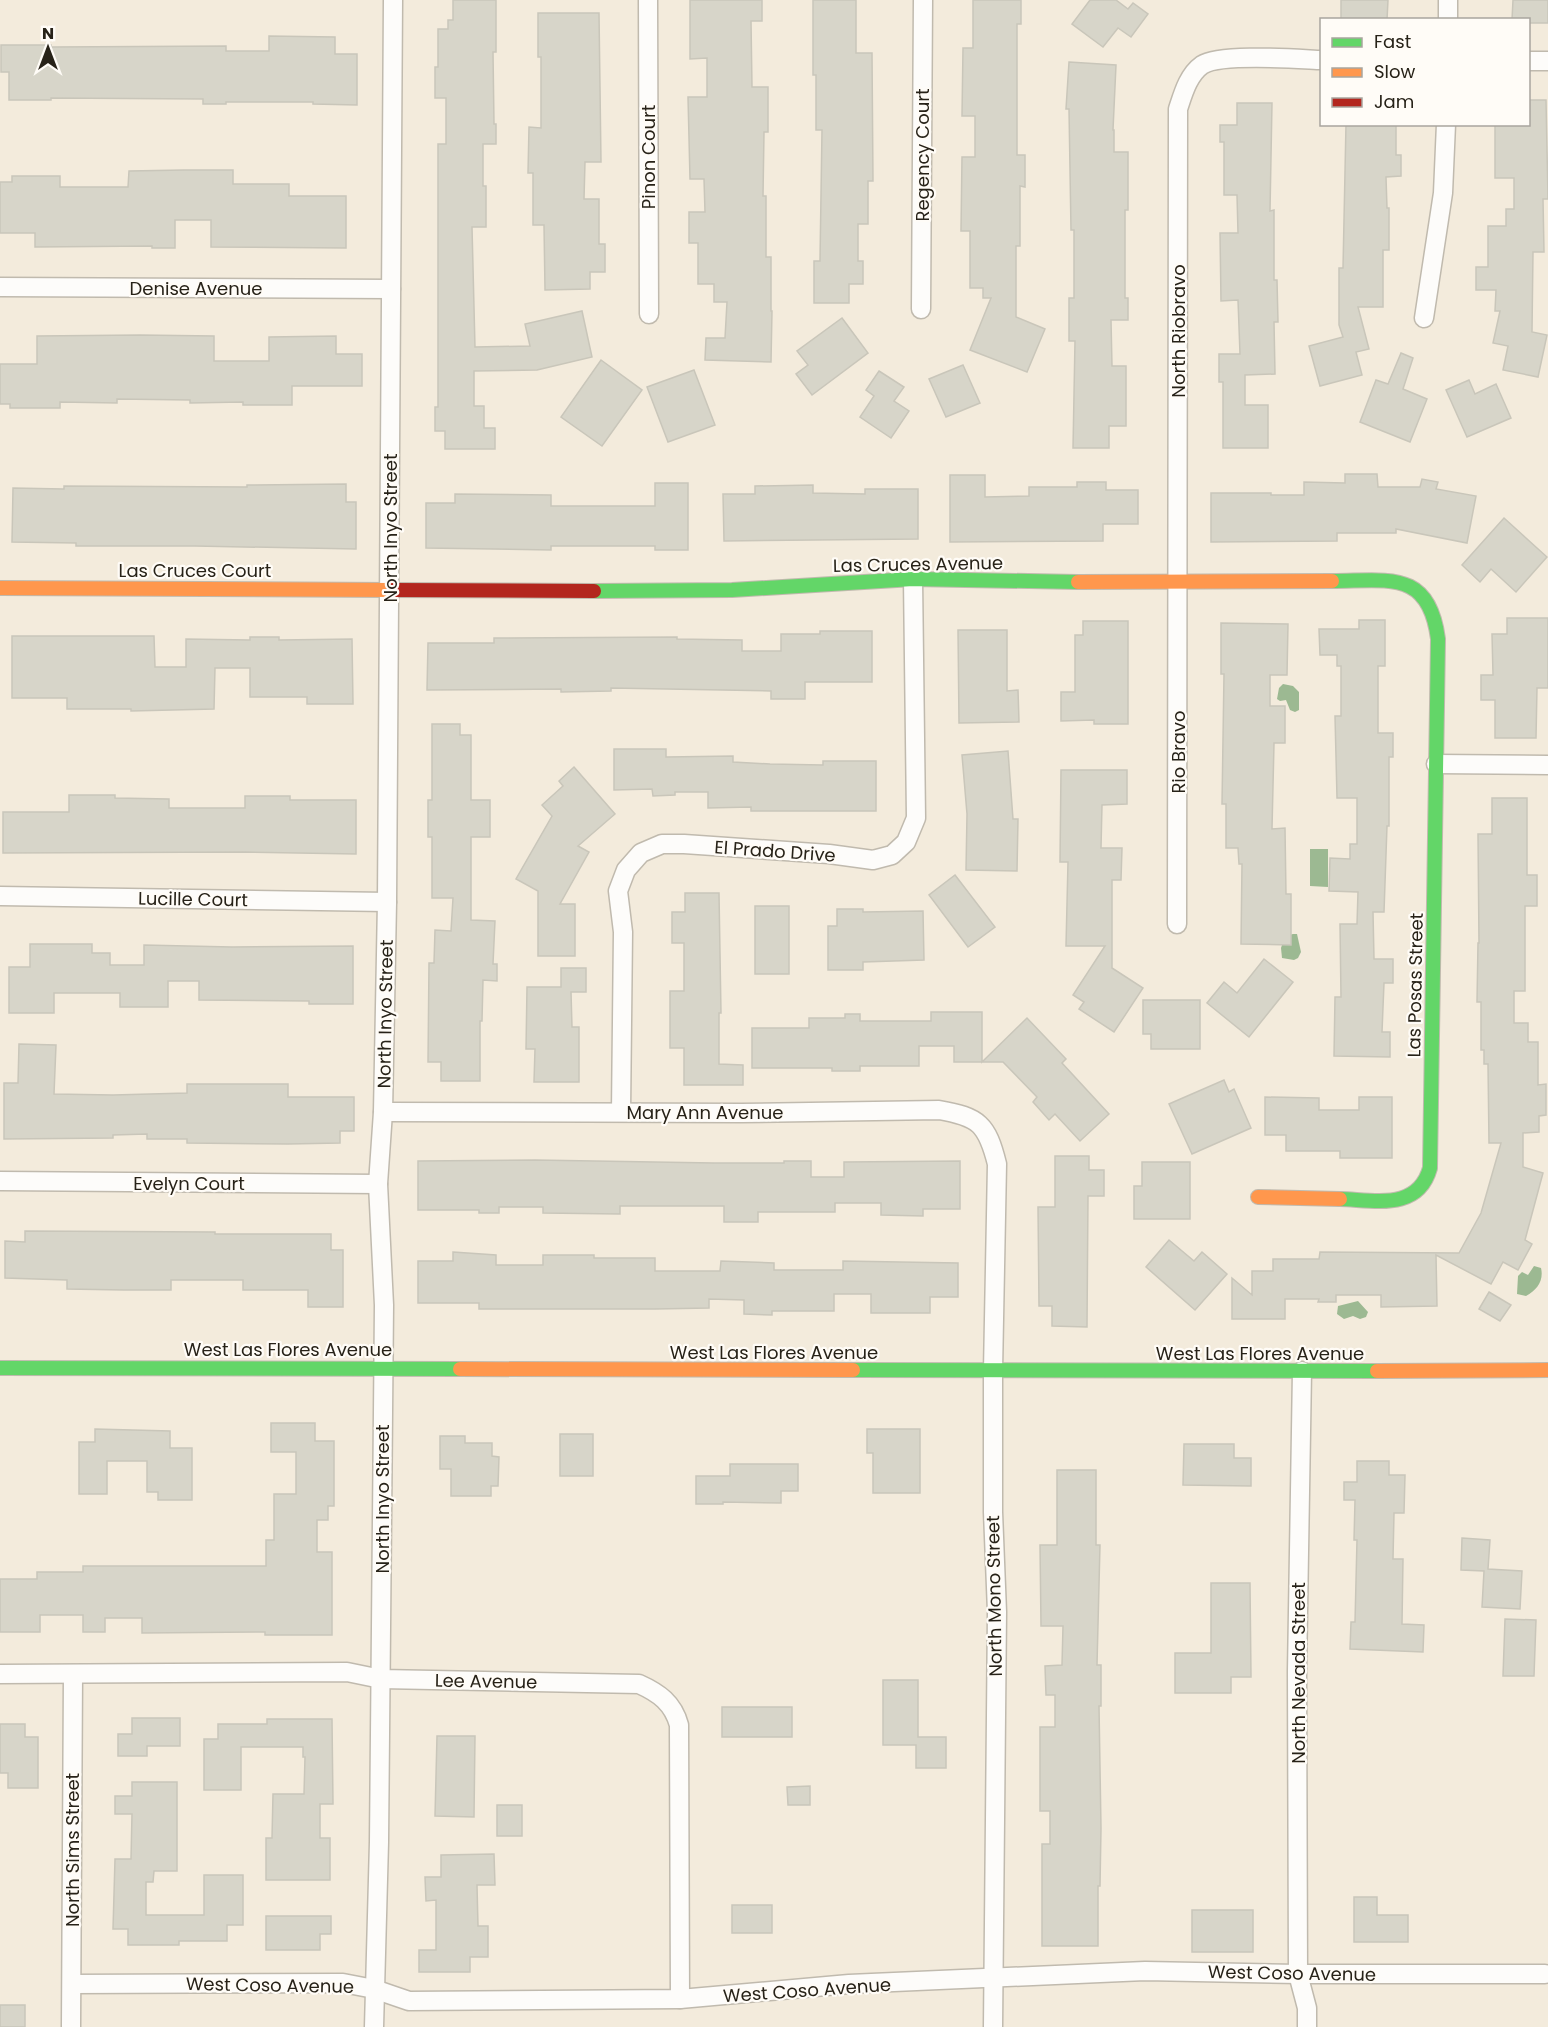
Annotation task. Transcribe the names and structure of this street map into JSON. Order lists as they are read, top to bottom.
{
  "streets": {
    "street": [
      "Regency Court",
      "Pinon Court",
      "Denise Avenue",
      "North Riobravo",
      "North Inyo Street",
      "Las Cruces Avenue",
      "Las Cruces Court",
      "Rio Bravo",
      "El Prado Drive",
      "Lucille Court",
      "Las Posas Street",
      "Mary Ann Avenue",
      "Evelyn Court",
      "West Las Flores Avenue",
      "North Mono Street",
      "North Nevada Street",
      "Lee Avenue",
      "North Sims Street",
      "West Coso Avenue"
    ]
  },
  "crossings": [
    ["Denise Avenue", "North Inyo Street"],
    ["North Riobravo", "Las Cruces Avenue"],
    ["North Riobravo", "Rio Bravo"],
    ["North Inyo Street", "Las Cruces Avenue"],
    ["North Inyo Street", "Las Cruces Court"],
    ["North Inyo Street", "Lucille Court"],
    ["North Inyo Street", "Mary Ann Avenue"],
    ["North Inyo Street", "Evelyn Court"],
    ["North Inyo Street", "West Las Flores Avenue"],
    ["North Inyo Street", "Lee Avenue"],
    ["North Inyo Street", "West Coso Avenue"],
    ["Las Cruces Avenue", "Las Cruces Court"],
    ["Las Cruces Avenue", "Rio Bravo"],
    ["Las Cruces Avenue", "El Prado Drive"],
    ["Las Cruces Avenue", "Las Posas Street"],
    ["El Prado Drive", "Mary Ann Avenue"],
    ["Mary Ann Avenue", "North Mono Street"],
    ["West Las Flores Avenue", "North Mono Street"],
    ["West Las Flores Avenue", "North Nevada Street"],
    ["North Mono Street", "West Coso Avenue"],
    ["North Nevada Street", "West Coso Avenue"],
    ["Lee Avenue", "North Sims Street"],
    ["Lee Avenue", "West Coso Avenue"],
    ["North Sims Street", "West Coso Avenue"]
  ],
  "legend": ["Fast", "Slow", "Jam"],
  "north": "top"
}
